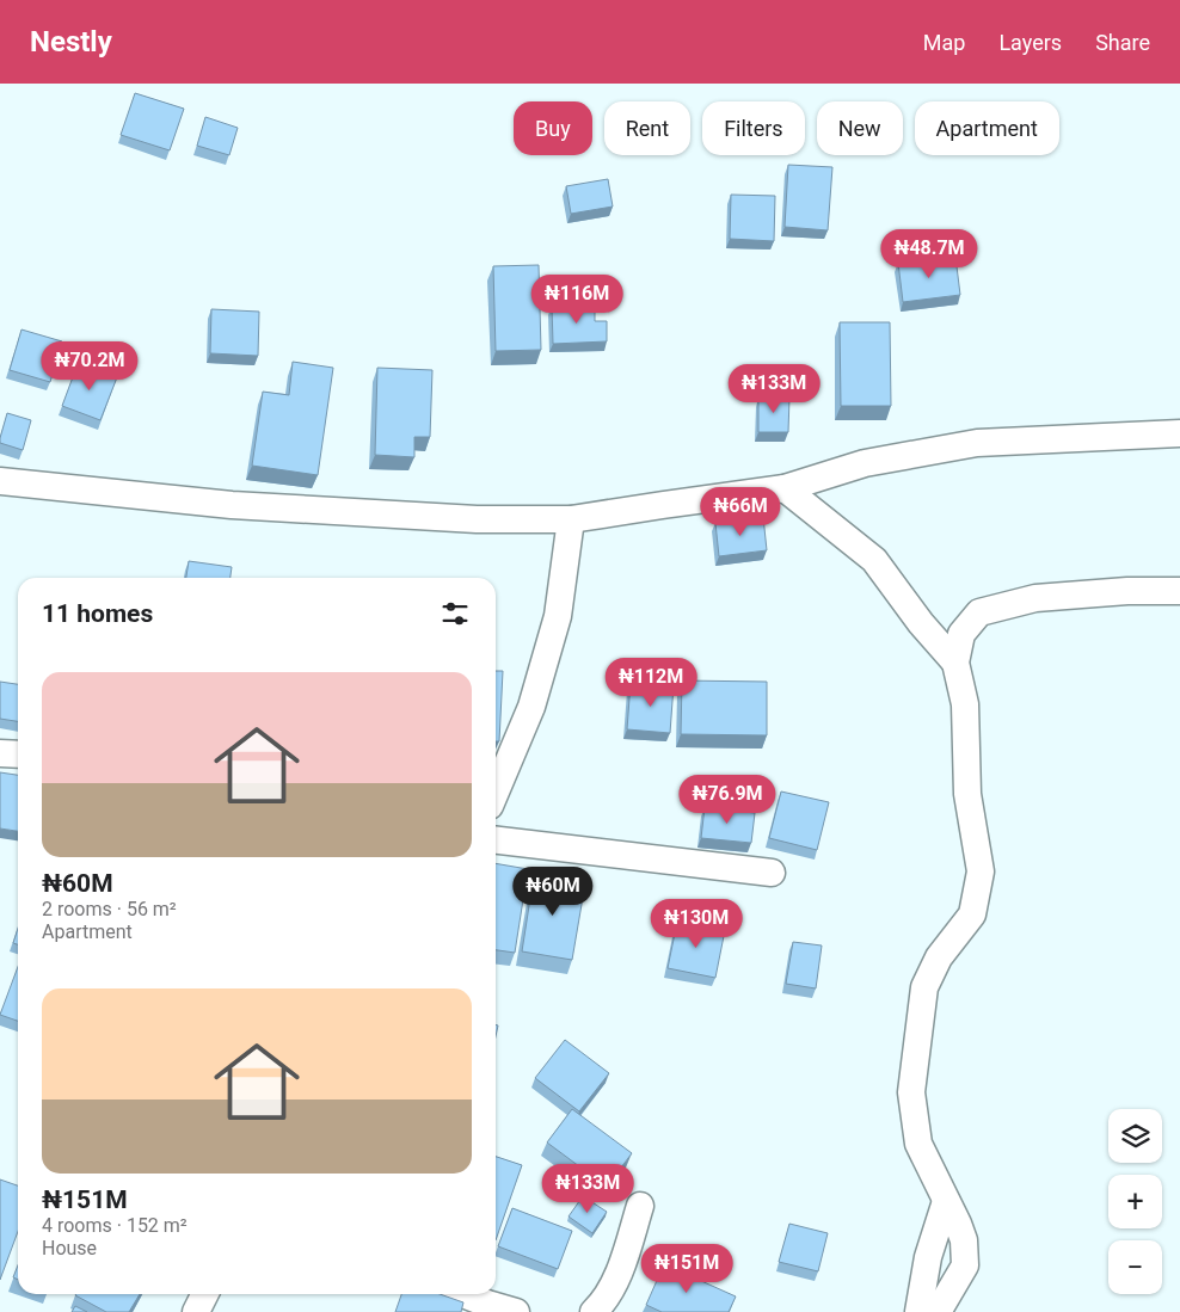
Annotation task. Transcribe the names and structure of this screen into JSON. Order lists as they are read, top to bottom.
{
  "page": {
    "header": "Nestly",
    "nav": ["Map", "Layers", "Share"],
    "chip": [
      "Buy",
      "Rent",
      "Filters",
      "New",
      "Apartment"
    ],
    "price": [
      "₦48.7M",
      "₦116M",
      "₦70.2M",
      "₦133M",
      "₦66M",
      "₦112M",
      "₦76.9M",
      "₦60M",
      "₦130M",
      "₦133M",
      "₦151M"
    ],
    "heading": "11 homes",
    "list": [
      {
        "name": "₦60M",
        "note": "2 rooms · 56 m² · Apartment"
      },
      {
        "name": "₦151M",
        "note": "4 rooms · 152 m² · House"
      }
    ],
    "map_buttons": ["+", "−"]
  }
}
